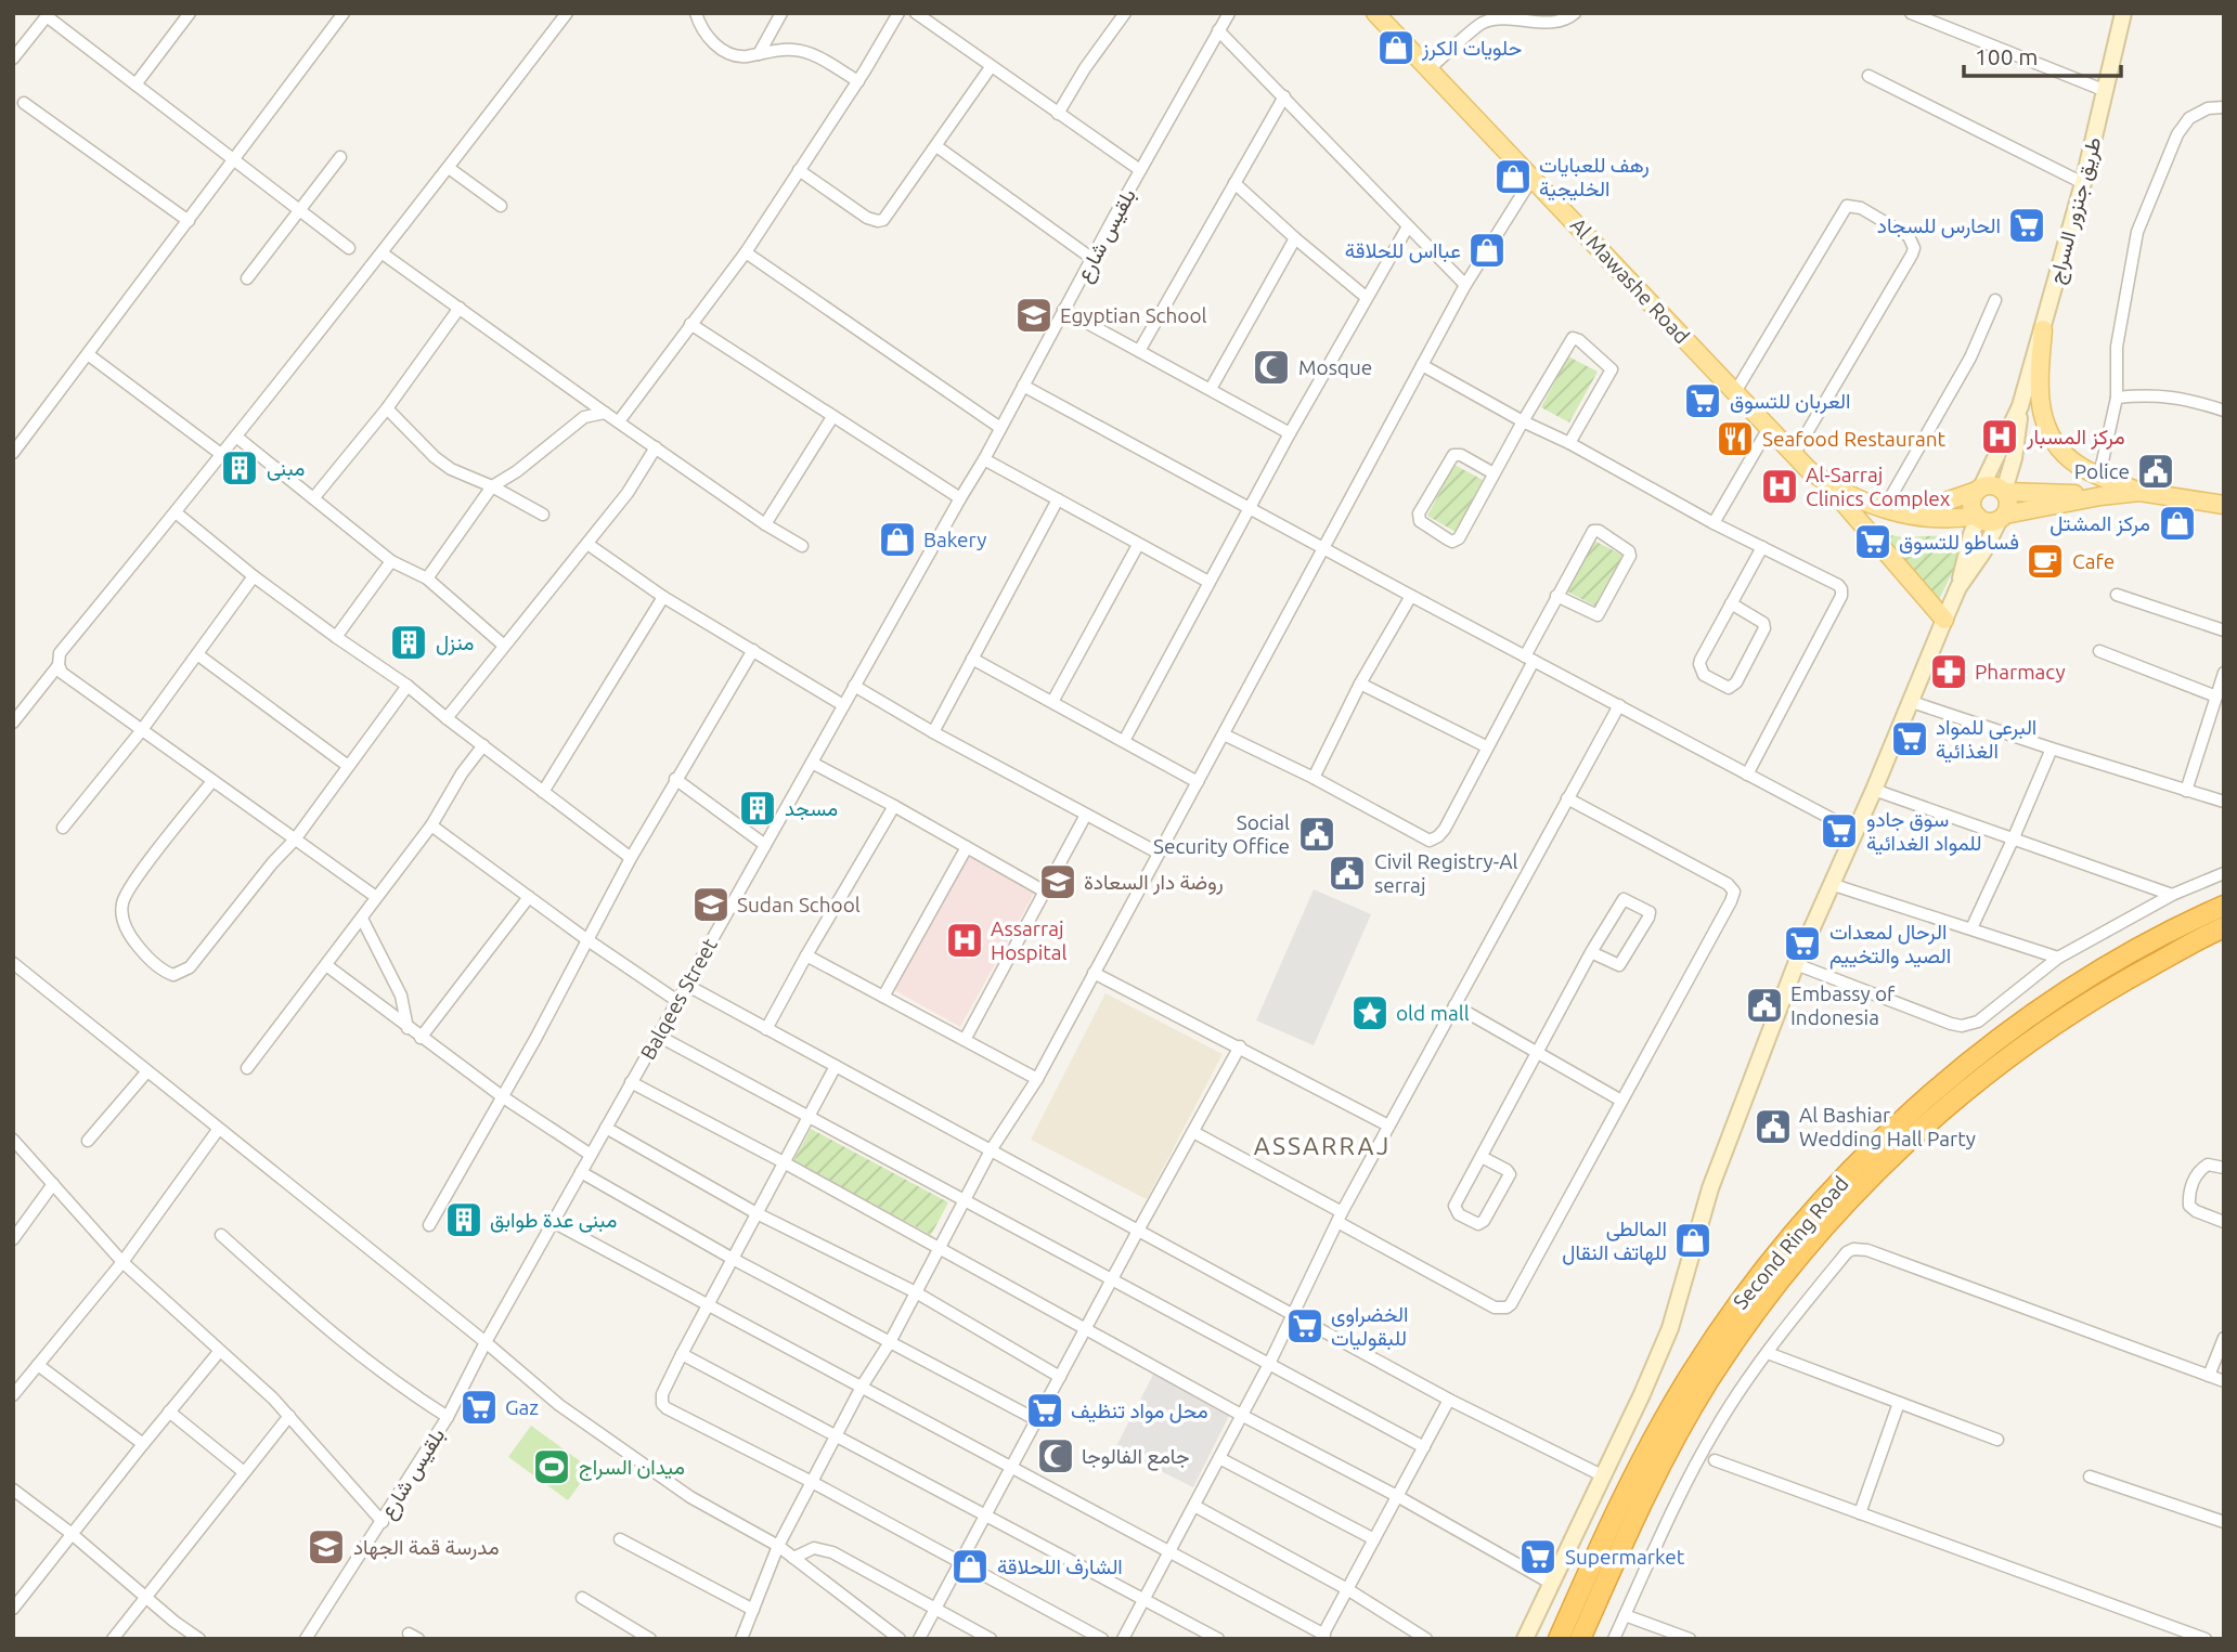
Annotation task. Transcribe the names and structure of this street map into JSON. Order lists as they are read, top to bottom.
{
  "streets": {
    "highway": ["Second Ring Road"],
    "main road": ["Al Mawashe Road"],
    "street": ["طريق جنزور السراج", "بلقيس شارع", "Balqees Street"]
  },
  "crossings": [
    ["طريق جنزور السراج", "Al Mawashe Road"],
    ["بلقيس شارع", "Balqees Street"]
  ],
  "districts": ["ASSARRAJ"],
  "places": {
    "shop": [
      "حلويات الكرز",
      "رهف للعبايات الخليجية",
      "عبااس للحلاقة",
      "مركز المشتل",
      "Bakery",
      "المالطى للهاتف النقال",
      "الشارف اللحلاقة"
    ],
    "supermarket": [
      "الحارس للسجاد",
      "العربان للتسوق",
      "فساطو للتسوق",
      "البرعي للمواد الغذائية",
      "سوق جادو للمواد الغدائية",
      "الرحال لمعدات الصيد والتخييم",
      "الخضراوى للبقوليات",
      "Gaz",
      "محل مواد تنظيف",
      "Supermarket"
    ],
    "school or university": [
      "Egyptian School",
      "روضة دار السعادة",
      "Sudan School",
      "مدرسة قمة الجهاد"
    ],
    "mosque": ["Mosque", "جامع الفالوجا"],
    "hospital": ["مركز المسبار", "Al-Sarraj Clinics Complex", "Assarraj Hospital"],
    "restaurant": ["Seafood Restaurant"],
    "building": [
      "مبنى",
      "منزل",
      "مسجد",
      "مبنى عدة طوابق"
    ],
    "public building": [
      "Police",
      "Social Security Office",
      "Civil Registry-Al serraj",
      "Embassy of Indonesia",
      "Al Bashiar Wedding Hall Party"
    ],
    "cafe": ["Cafe"],
    "pharmacy": ["Pharmacy"],
    "place": ["old mall"],
    "sports": ["ميدان السراج"]
  },
  "scale_bar": "100 m"
}
